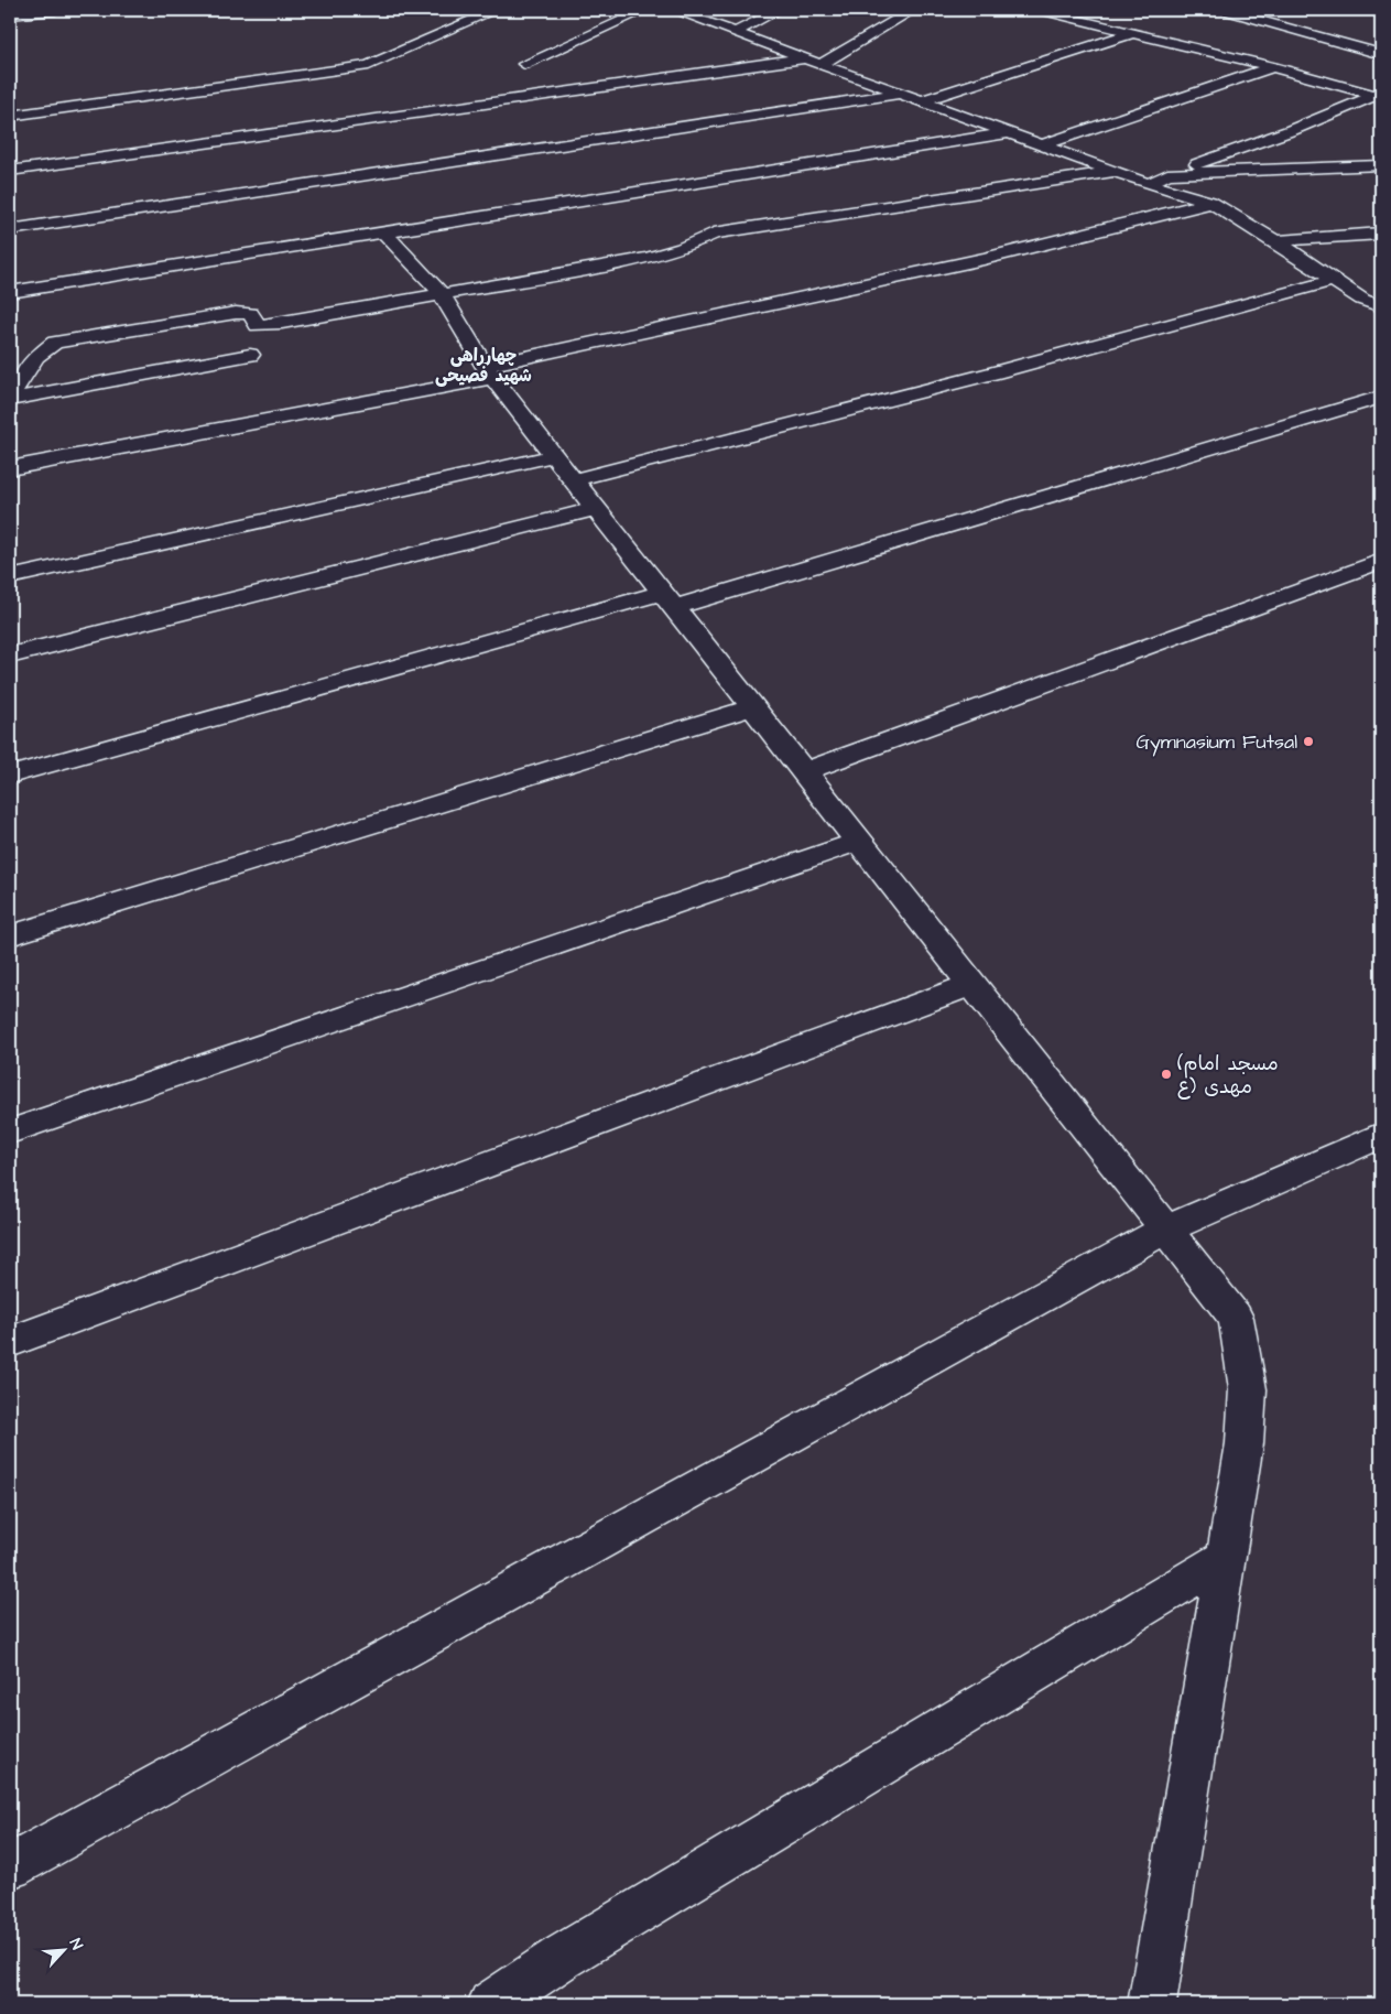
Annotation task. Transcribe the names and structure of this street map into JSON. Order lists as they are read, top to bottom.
{
  "districts": ["چهارراهی شهید فصیحی"],
  "places": ["Gymnasium Futsal", "(مسجد امام مهدی (ع"],
  "north": "top right"
}
